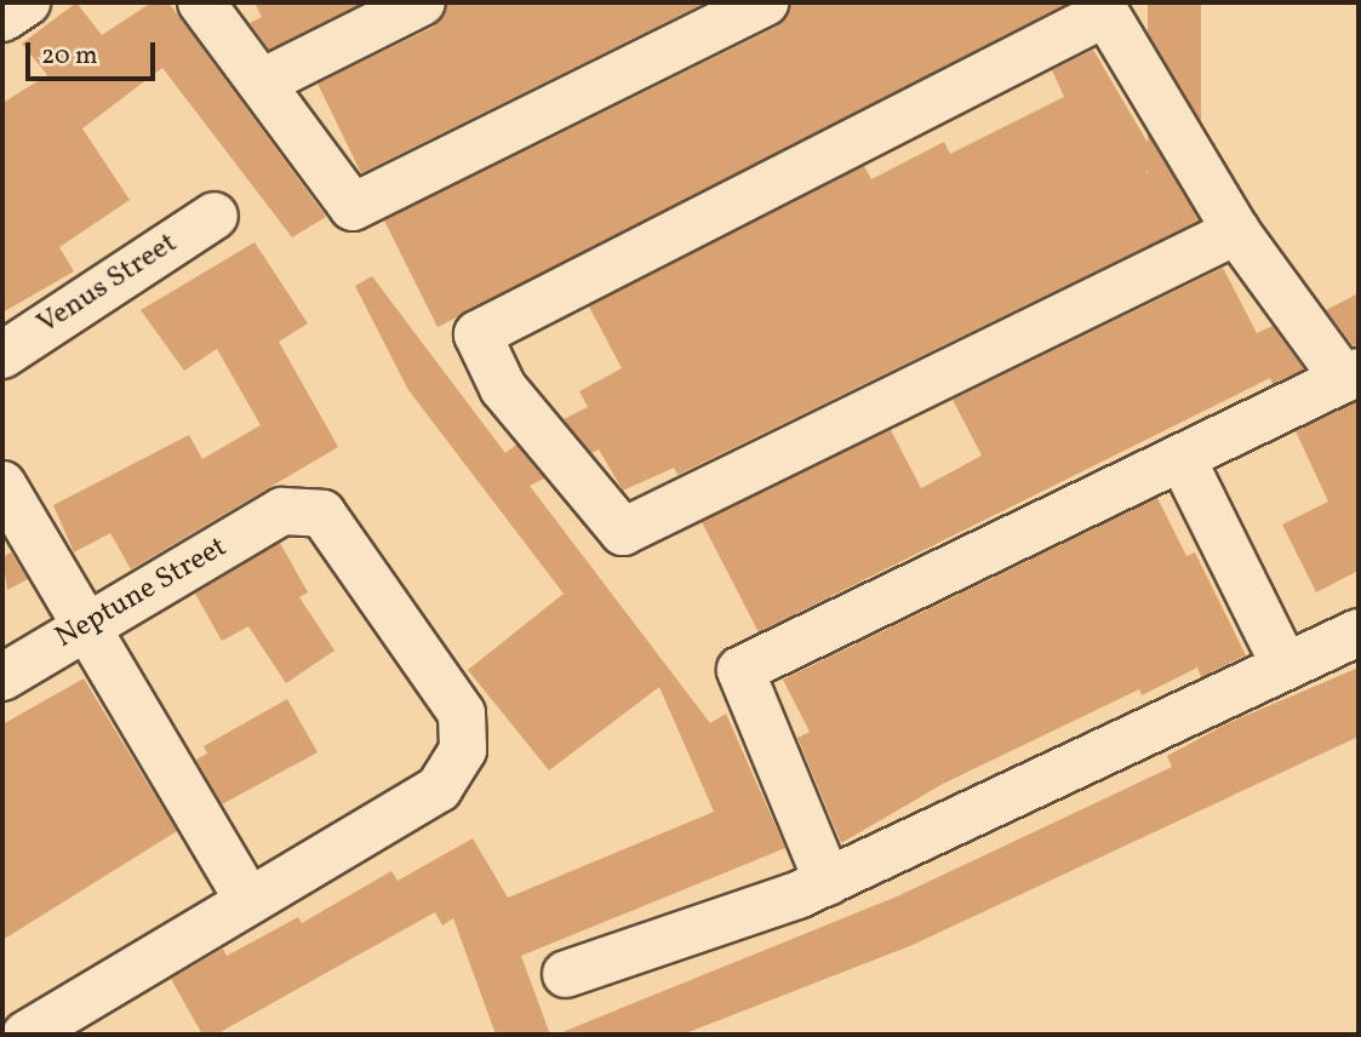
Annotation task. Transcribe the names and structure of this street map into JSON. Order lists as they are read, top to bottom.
{
  "streets": {
    "street": ["Venus Street", "Neptune Street"]
  },
  "scale_bar": "20 m"
}
